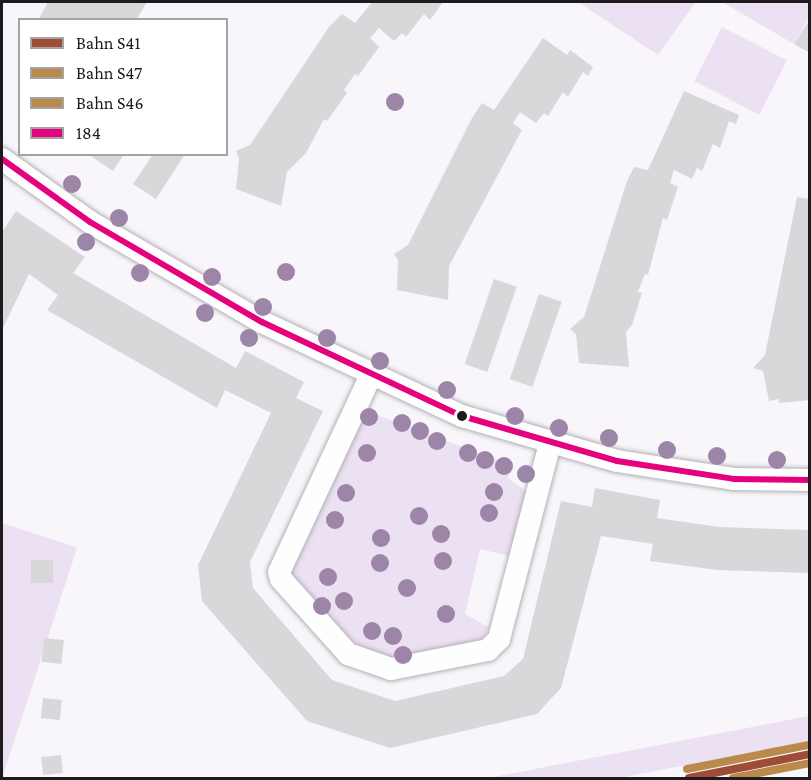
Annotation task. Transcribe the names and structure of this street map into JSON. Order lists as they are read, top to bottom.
{
  "lines": [
    "transit line 184",
    "rail line S46",
    "rail line S41",
    "rail line S47"
  ],
  "legend": [
    "Bahn S41",
    "Bahn S47",
    "Bahn S46",
    "184"
  ]
}
